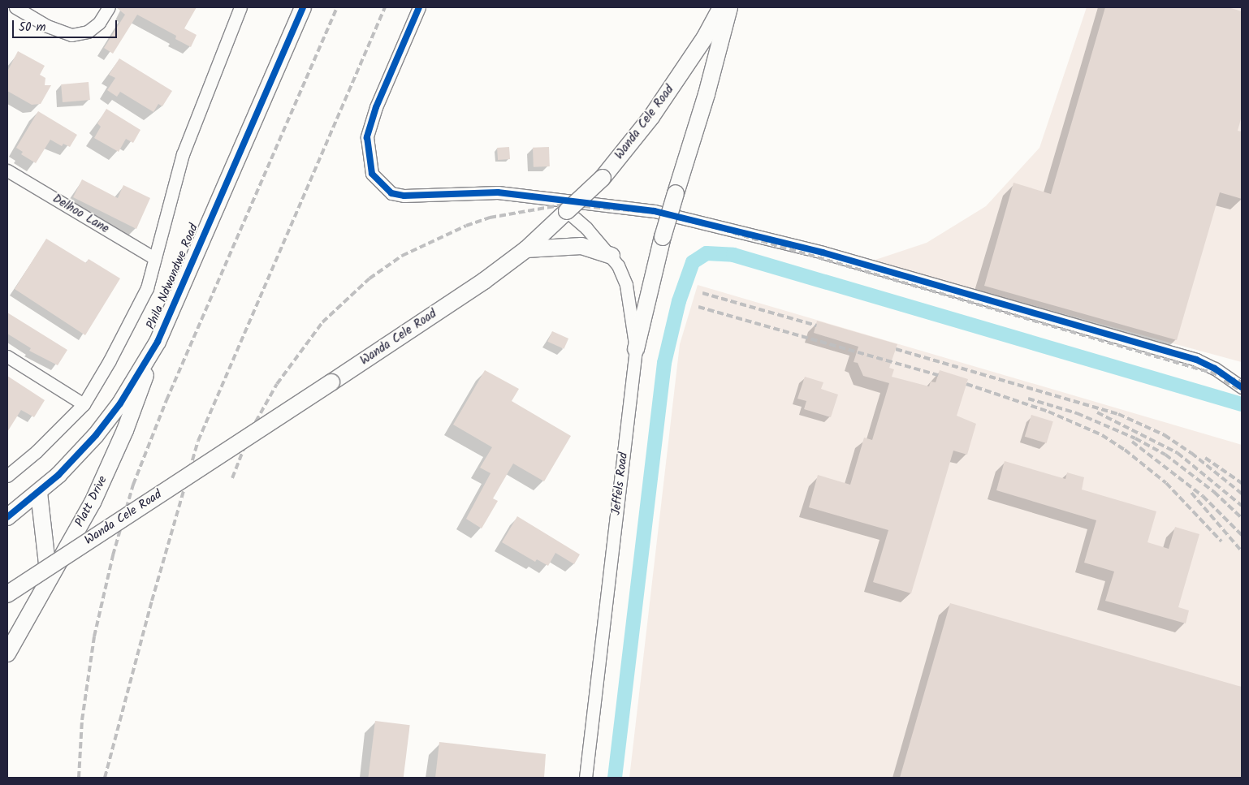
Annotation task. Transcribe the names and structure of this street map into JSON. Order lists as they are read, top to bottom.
{
  "streets": {
    "main road": ["Wanda Cele Road", "Phila Ndwandwe Road", "Platt Drive"],
    "street": ["Delhoo Lane", "Jeffels Road"]
  },
  "crossings": [
    ["Wanda Cele Road", "Jeffels Road"],
    ["Delhoo Lane", "Phila Ndwandwe Road"],
    ["Phila Ndwandwe Road", "Platt Drive"]
  ],
  "scale_bar": "50 m"
}
